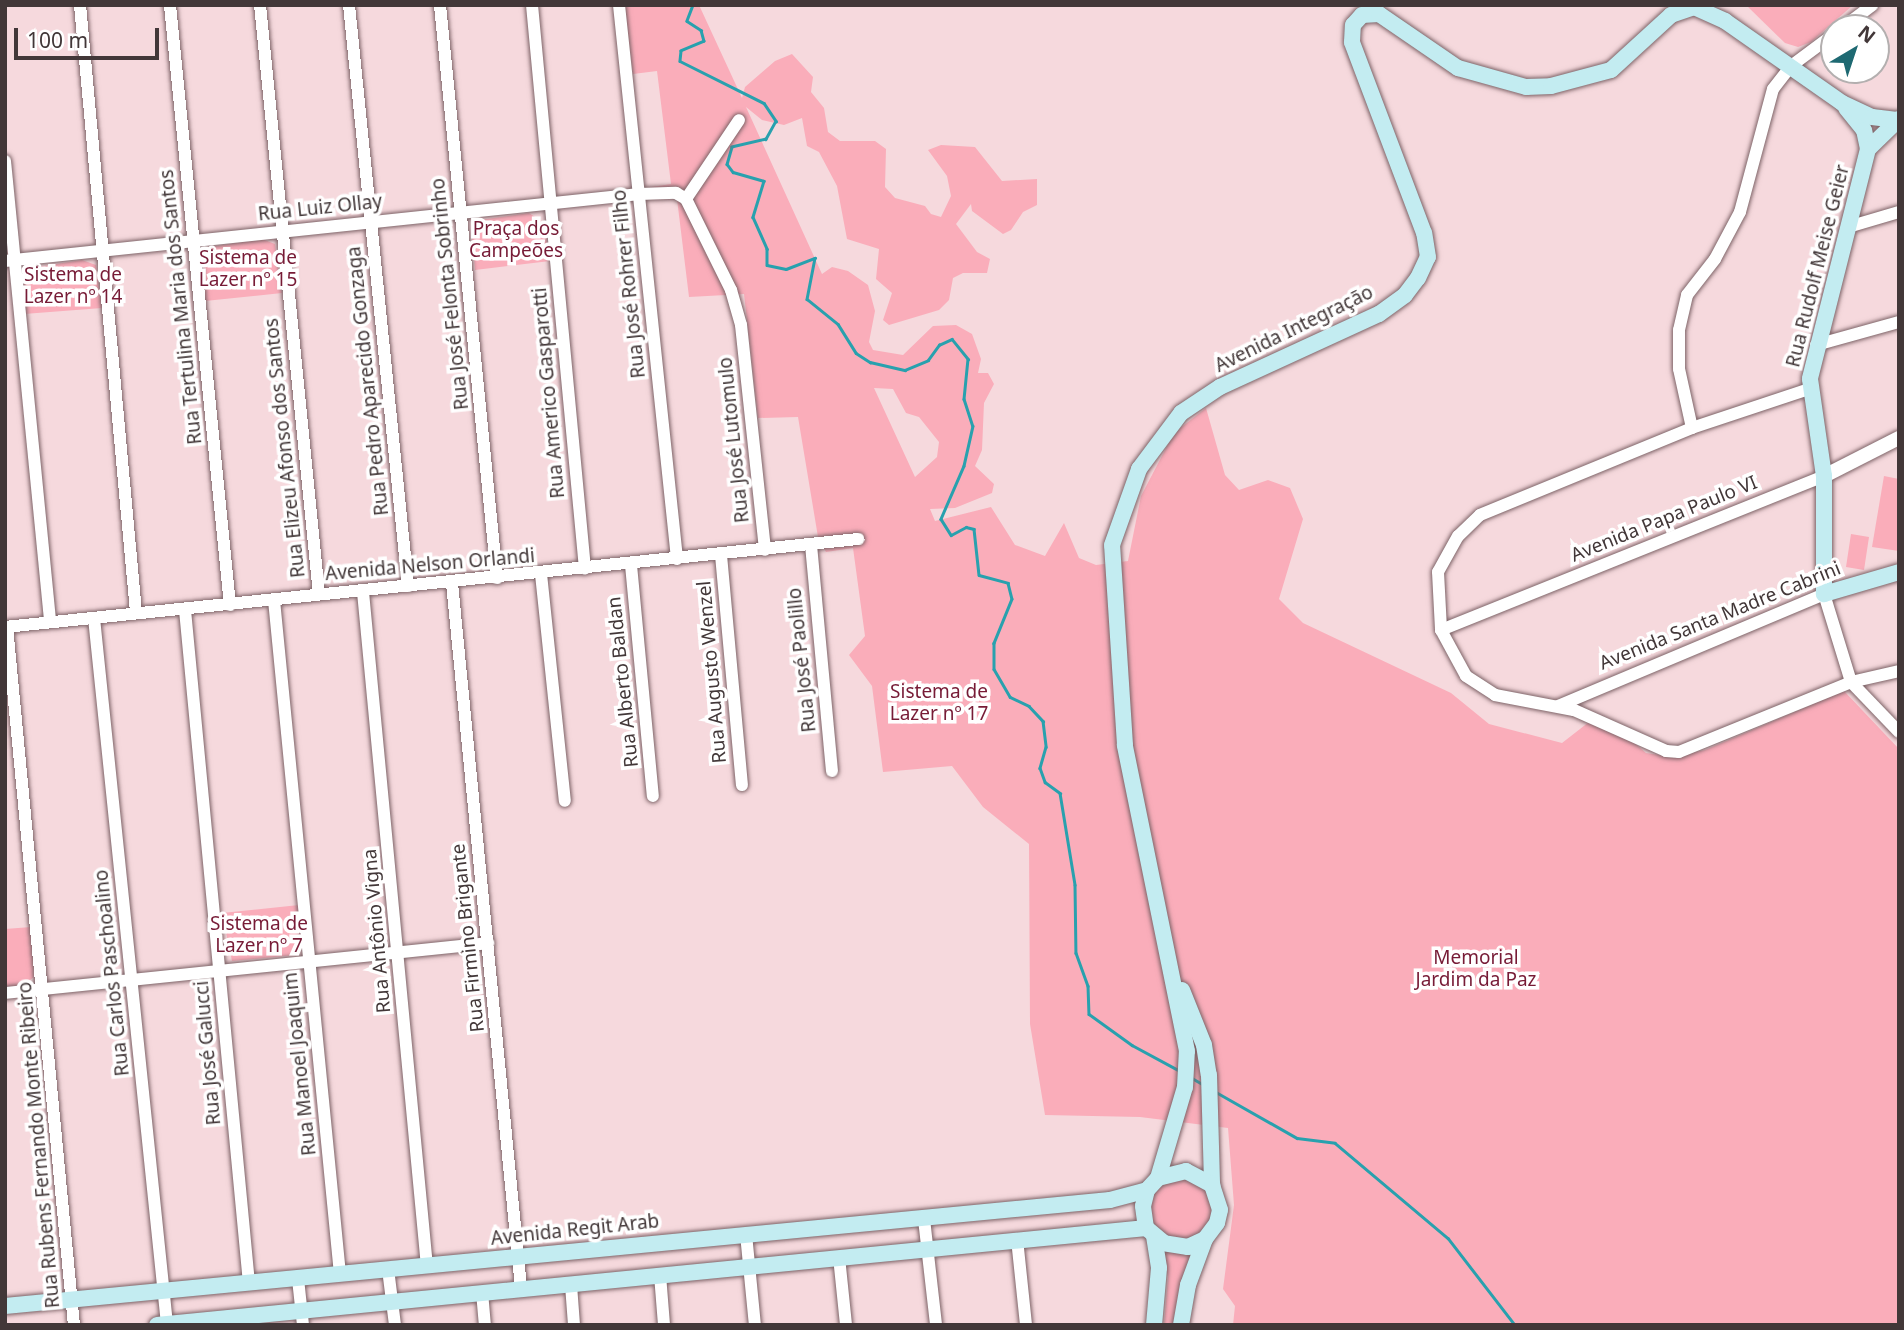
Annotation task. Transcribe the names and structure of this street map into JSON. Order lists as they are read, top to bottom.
{
  "streets": {
    "main road": [
      "Rua Rudolf Meise Geier",
      "Avenida Integração",
      "Avenida Santa Madre Cabrini",
      "Avenida Regit Arab"
    ],
    "street": [
      "Rua Luiz Ollay",
      "Rua José Rohrer Filho",
      "Rua José Felonta Sobrinho",
      "Rua Tertulina Maria dos Santos",
      "Rua Pedro Aparecido Gonzaga",
      "Rua Americo Gasparotti",
      "Rua José Lutomulo",
      "Rua Elizeu Afonso dos Santos",
      "Avenida Papa Paulo VI",
      "Avenida Nelson Orlandi",
      "Rua José Paolillo",
      "Rua Augusto Wenzel",
      "Rua Alberto Baldan",
      "Rua Antônio Vigna",
      "Rua Firmino Brigante",
      "Rua Carlos Paschoalino",
      "Rua José Galucci",
      "Rua Manoel Joaquim",
      "Rua Rubens Fernando Monte Ribeiro"
    ]
  },
  "crossings": [
    ["Rua Luiz Ollay", "Rua José Rohrer Filho"],
    ["Rua Luiz Ollay", "Rua José Felonta Sobrinho"],
    ["Rua Luiz Ollay", "Rua Tertulina Maria dos Santos"],
    ["Rua Luiz Ollay", "Rua Pedro Aparecido Gonzaga"],
    ["Rua Luiz Ollay", "Rua Americo Gasparotti"],
    ["Rua Luiz Ollay", "Rua José Lutomulo"],
    ["Rua Luiz Ollay", "Rua Elizeu Afonso dos Santos"],
    ["Rua Rudolf Meise Geier", "Avenida Integração"],
    ["Rua Rudolf Meise Geier", "Avenida Papa Paulo VI"],
    ["Rua Rudolf Meise Geier", "Avenida Santa Madre Cabrini"],
    ["Rua José Rohrer Filho", "Avenida Nelson Orlandi"],
    ["Rua José Felonta Sobrinho", "Avenida Nelson Orlandi"],
    ["Rua Tertulina Maria dos Santos", "Avenida Nelson Orlandi"],
    ["Avenida Integração", "Avenida Regit Arab"],
    ["Rua Pedro Aparecido Gonzaga", "Avenida Nelson Orlandi"],
    ["Rua Americo Gasparotti", "Avenida Nelson Orlandi"],
    ["Rua José Lutomulo", "Avenida Nelson Orlandi"],
    ["Rua Elizeu Afonso dos Santos", "Avenida Nelson Orlandi"],
    ["Avenida Nelson Orlandi", "Rua José Paolillo"],
    ["Avenida Nelson Orlandi", "Rua Augusto Wenzel"],
    ["Avenida Nelson Orlandi", "Rua Alberto Baldan"],
    ["Avenida Nelson Orlandi", "Rua Antônio Vigna"],
    ["Avenida Nelson Orlandi", "Rua Firmino Brigante"],
    ["Avenida Nelson Orlandi", "Rua Carlos Paschoalino"],
    ["Avenida Nelson Orlandi", "Rua José Galucci"],
    ["Avenida Nelson Orlandi", "Rua Manoel Joaquim"],
    ["Avenida Nelson Orlandi", "Rua Rubens Fernando Monte Ribeiro"],
    ["Rua Antônio Vigna", "Avenida Regit Arab"],
    ["Rua Firmino Brigante", "Avenida Regit Arab"],
    ["Rua Carlos Paschoalino", "Avenida Regit Arab"],
    ["Rua José Galucci", "Avenida Regit Arab"],
    ["Rua Manoel Joaquim", "Avenida Regit Arab"],
    ["Rua Rubens Fernando Monte Ribeiro", "Avenida Regit Arab"]
  ],
  "parks": [
    "Praça dos Campeões",
    "Sistema de Lazer nº 15",
    "Sistema de Lazer nº 14",
    "Sistema de Lazer nº 17",
    "Sistema de Lazer nº 7",
    "Memorial Jardim da Paz"
  ],
  "scale_bar": "100 m",
  "north": "top right"
}
